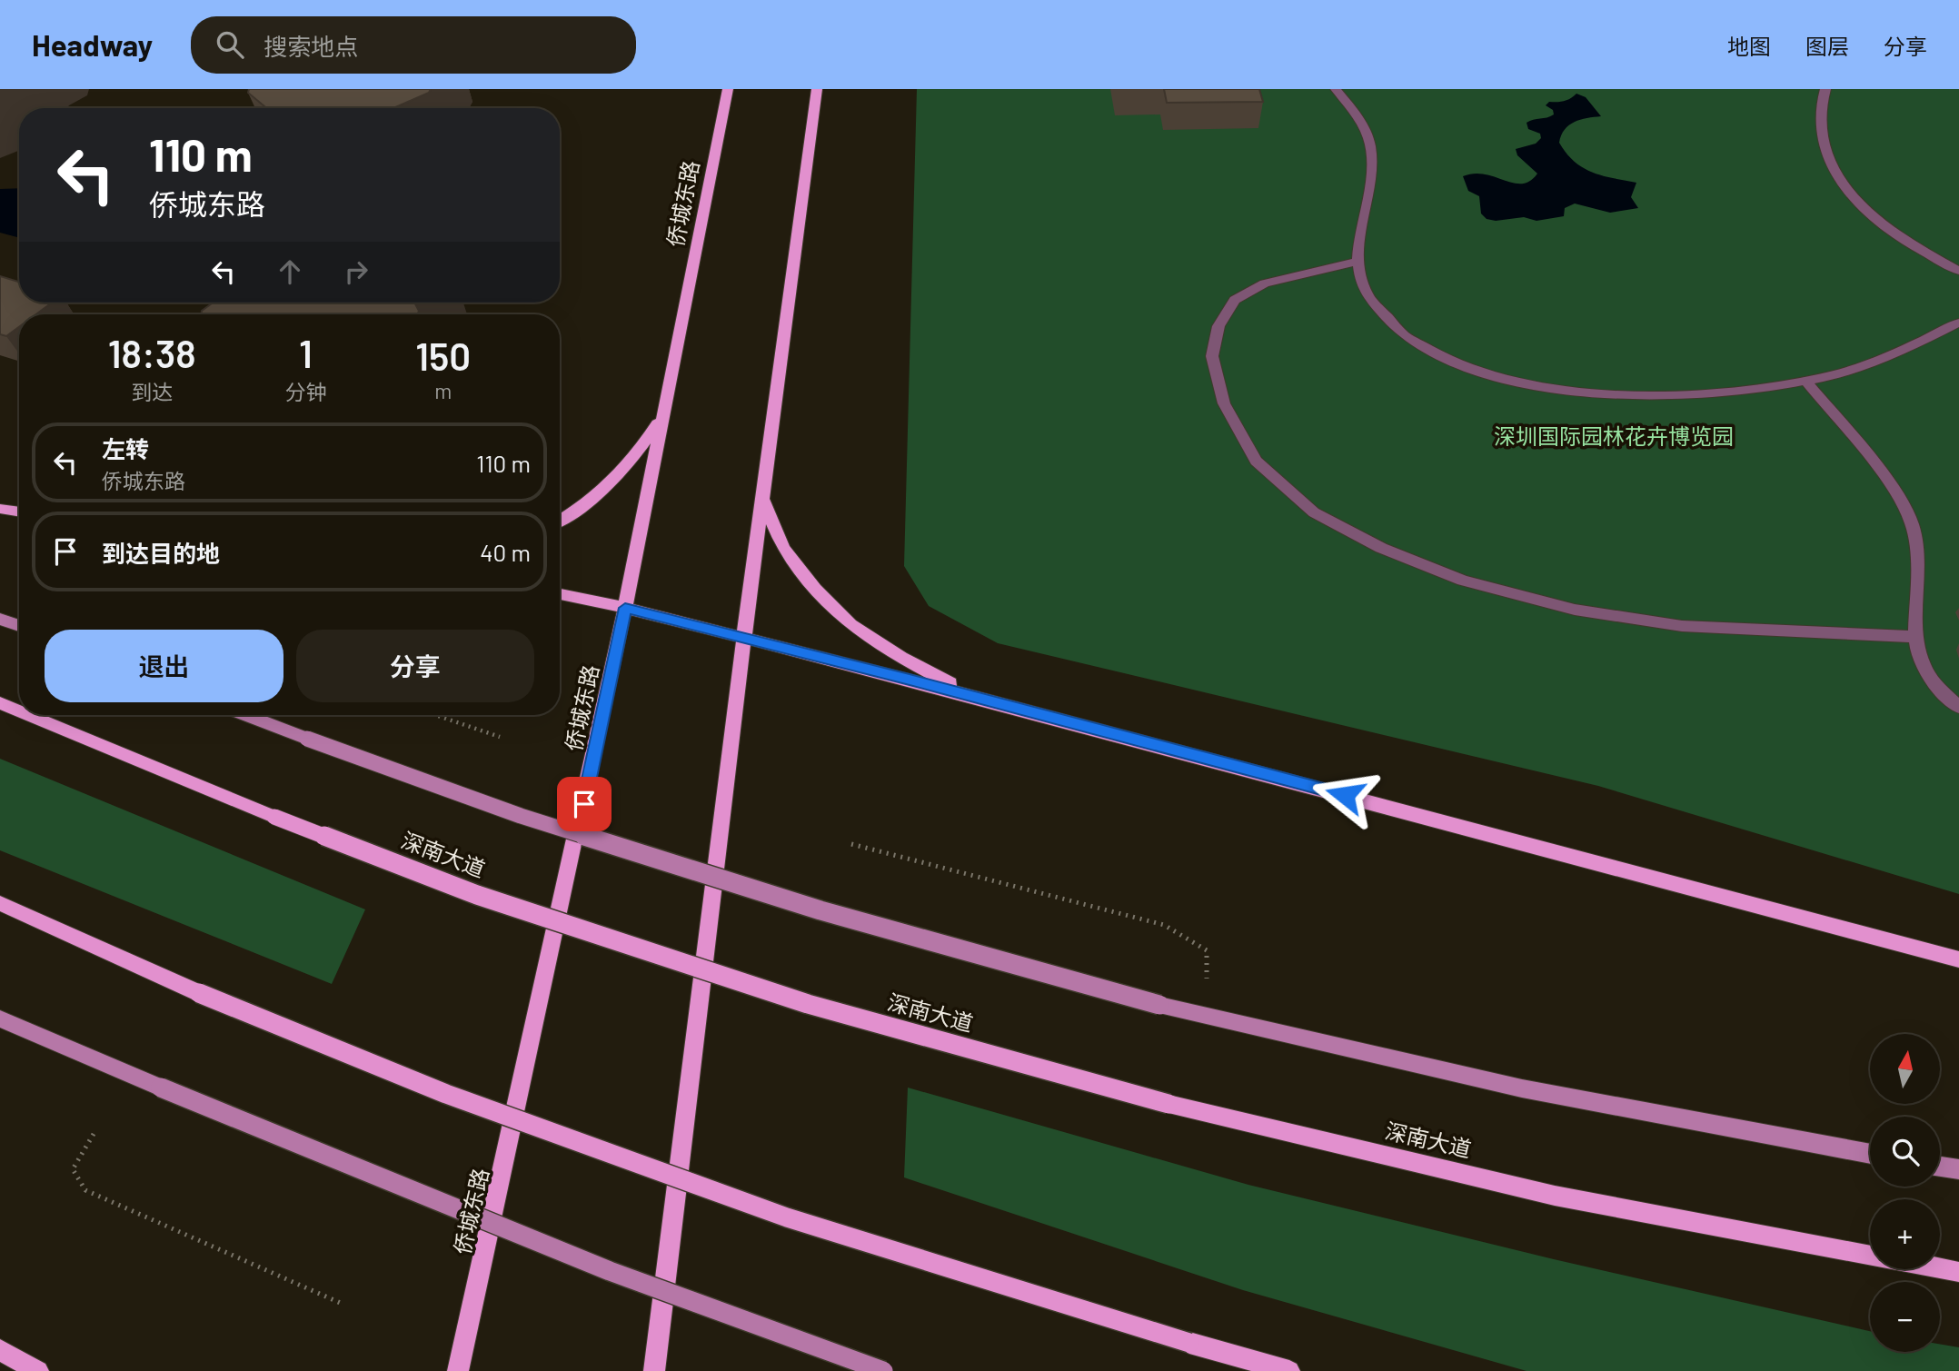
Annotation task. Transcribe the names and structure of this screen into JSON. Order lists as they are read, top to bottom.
{
  "streets": {
    "main road": ["侨城东路", "深南大道"]
  },
  "parks": ["深圳国际园林花卉博览园"],
  "north": "top",
  "page": {
    "header": "Headway",
    "search": "搜索地点",
    "nav": ["地图", "图层", "分享"],
    "turn": ["110 m", "侨城东路"],
    "eta": [
      "18:38",
      "到达",
      "1",
      "分钟",
      "150",
      "m"
    ],
    "list": [
      {
        "name": "左转",
        "note": "侨城东路",
        "value": "110 m"
      },
      {
        "name": "到达目的地",
        "value": "40 m"
      }
    ],
    "buttons": ["退出", "分享"],
    "map_buttons": ["+", "−"]
  }
}
